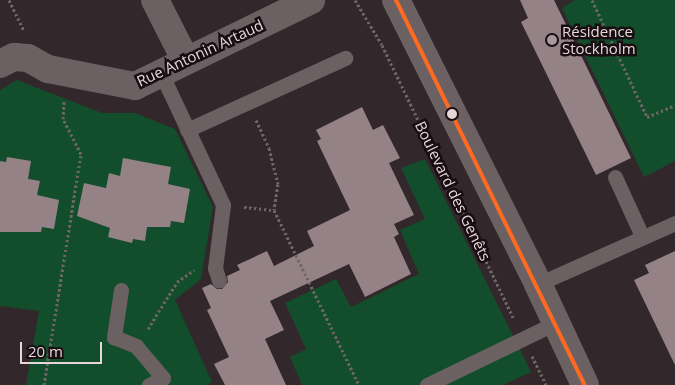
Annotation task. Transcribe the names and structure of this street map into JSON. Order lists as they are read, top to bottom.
{
  "streets": {
    "street": ["Rue Antonin Artaud"],
    "path": ["Boulevard des Genêts"]
  },
  "places": ["Résidence Stockholm"],
  "scale_bar": "20 m"
}
